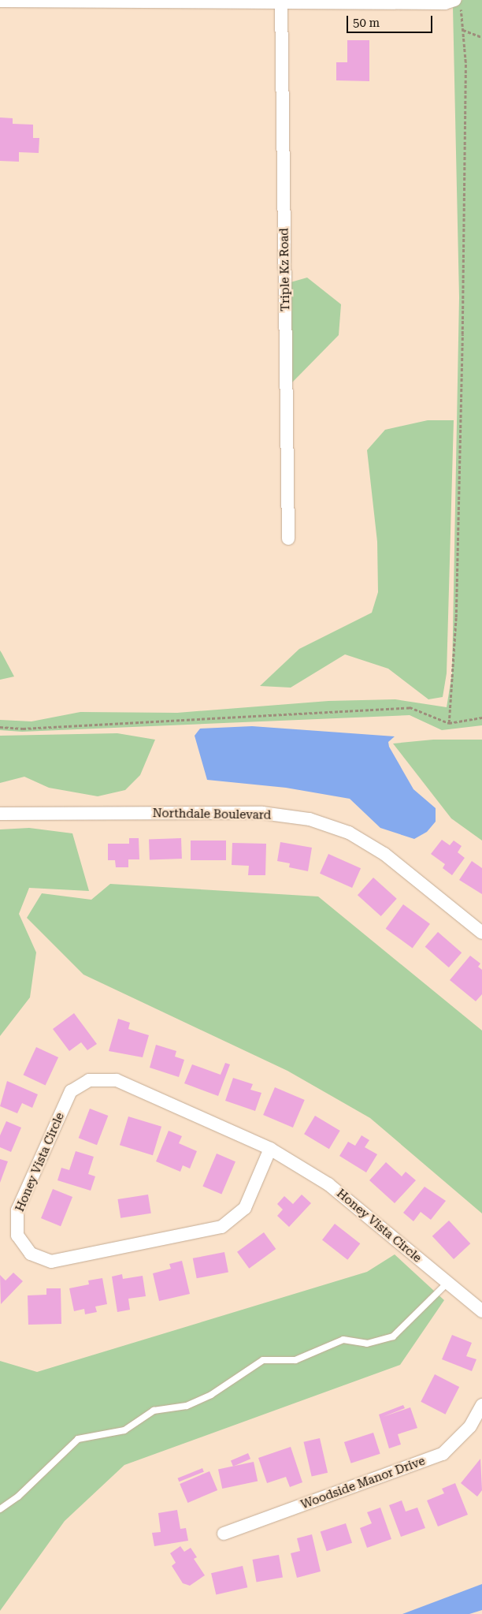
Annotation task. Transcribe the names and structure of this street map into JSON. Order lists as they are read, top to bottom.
{
  "streets": {
    "street": [
      "Triple Kz Road",
      "Northdale Boulevard",
      "Honey Vista Circle",
      "Woodside Manor Drive"
    ]
  },
  "scale_bar": "50 m"
}
